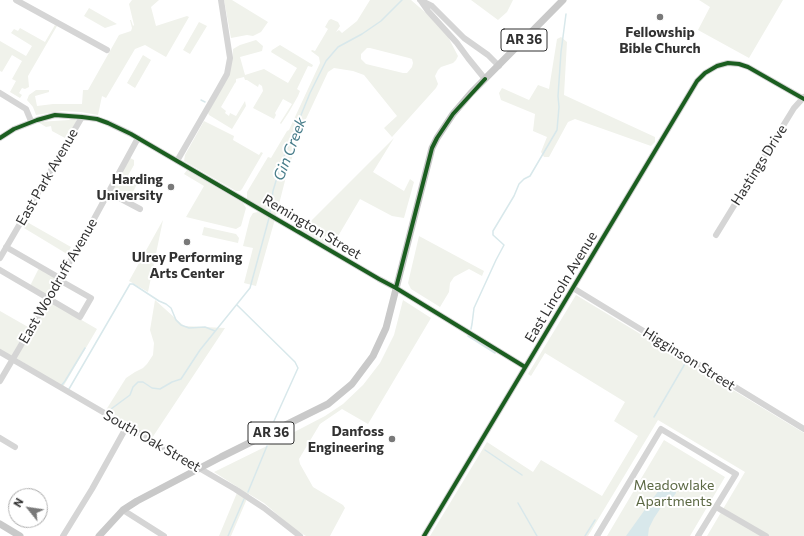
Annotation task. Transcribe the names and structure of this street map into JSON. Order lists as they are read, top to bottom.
{
  "streets": {
    "main road": ["AR 36"],
    "street": [
      "Hastings Drive",
      "East Park Avenue",
      "Remington Street",
      "East Woodruff Avenue",
      "East Lincoln Avenue",
      "Higginson Street",
      "South Oak Street"
    ]
  },
  "crossings": [
    ["AR 36", "Remington Street"],
    ["AR 36", "South Oak Street"],
    ["Hastings Drive", "East Lincoln Avenue"],
    ["East Park Avenue", "Remington Street"],
    ["Remington Street", "East Woodruff Avenue"],
    ["Remington Street", "East Lincoln Avenue"],
    ["East Woodruff Avenue", "South Oak Street"],
    ["East Lincoln Avenue", "Higginson Street"]
  ],
  "water": ["Gin Creek"],
  "parks": ["Meadowlake Apartments"],
  "places": [
    "Fellowship Bible Church",
    "Harding University",
    "Ulrey Performing Arts Center",
    "Danfoss Engineering"
  ],
  "north": "top left"
}
